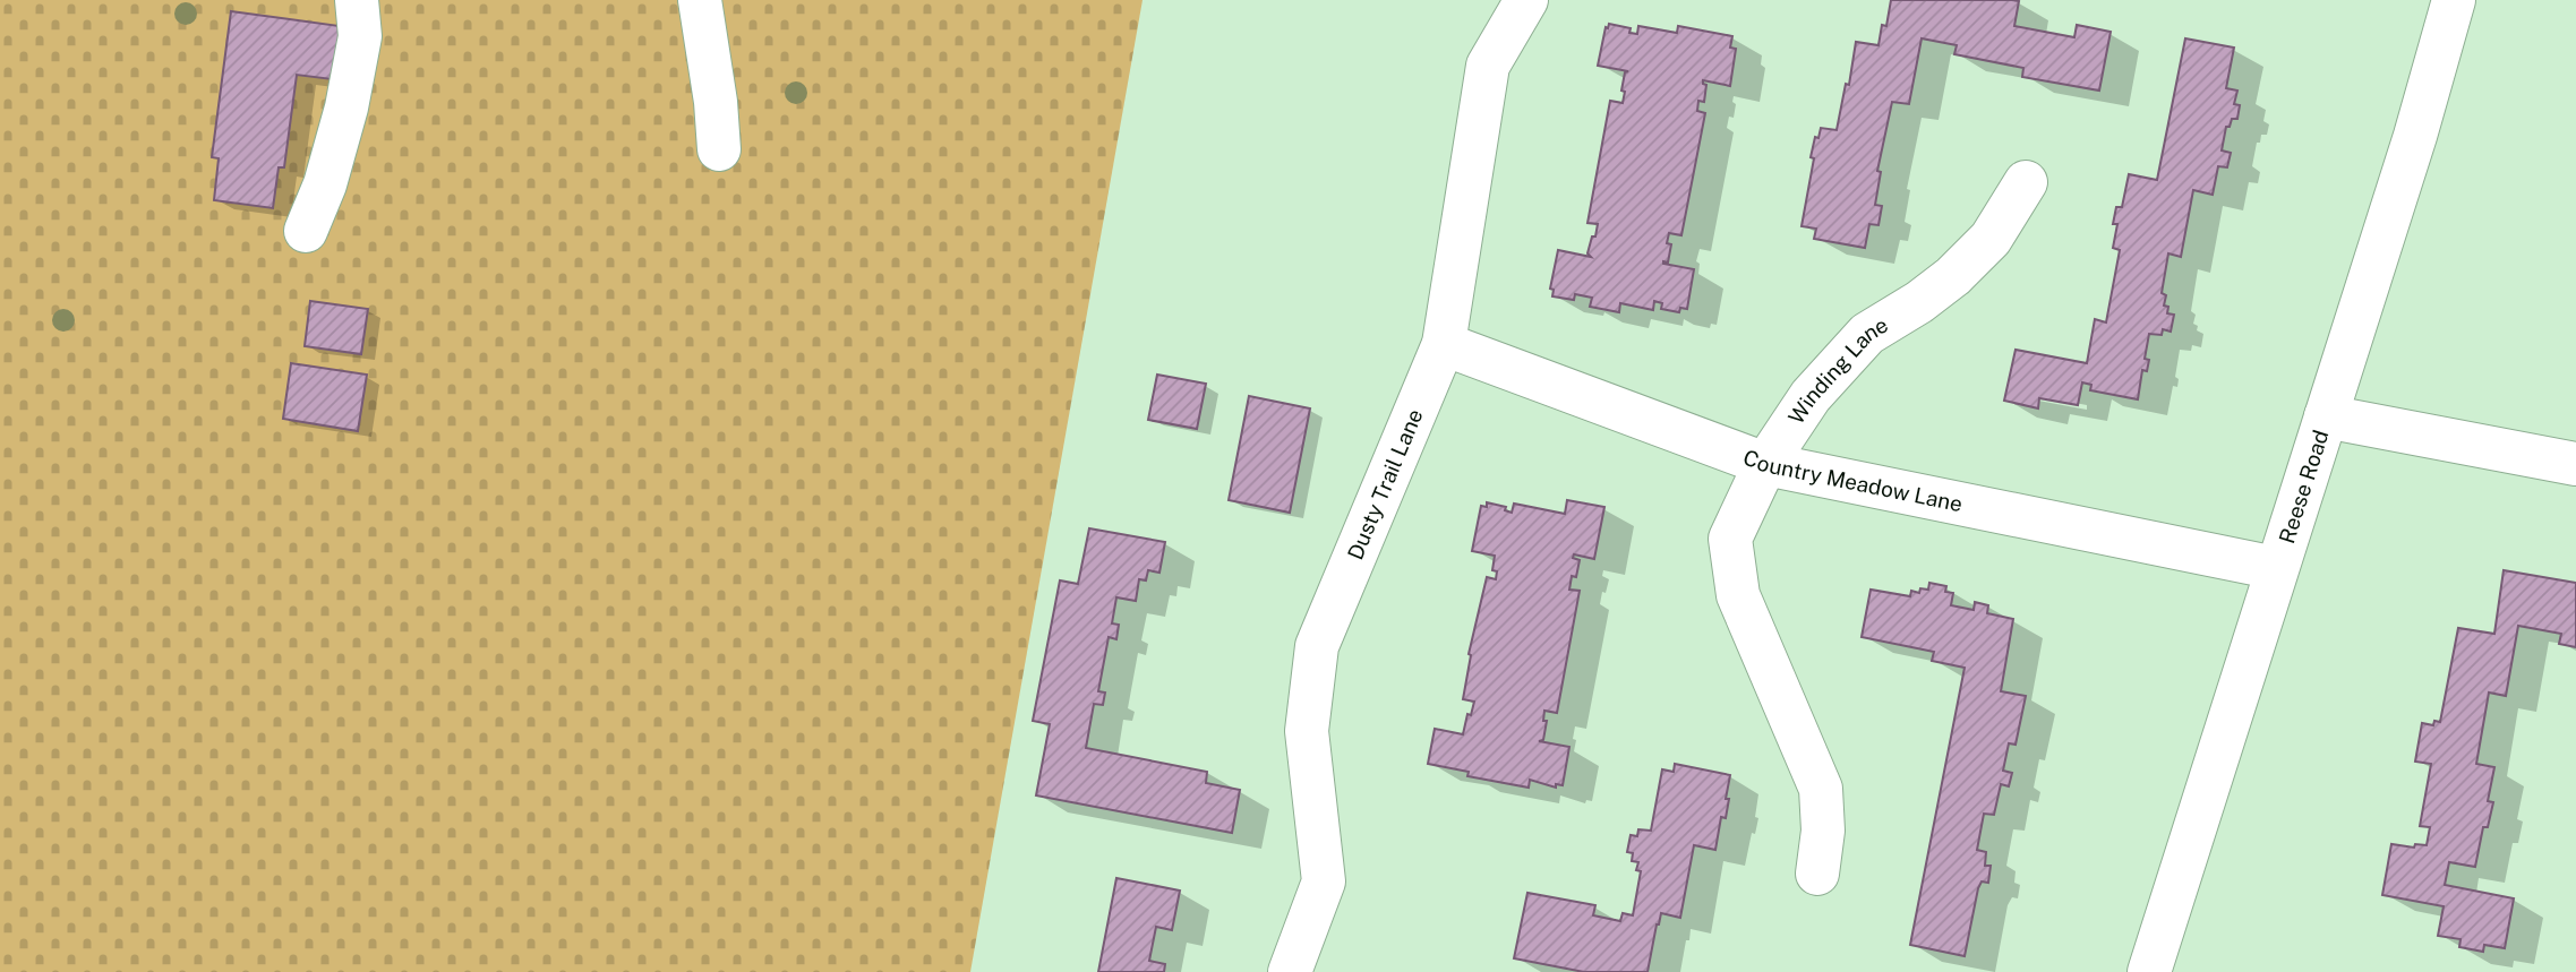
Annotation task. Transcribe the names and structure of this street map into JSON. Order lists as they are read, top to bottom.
{
  "streets": {
    "street": [
      "Winding Lane",
      "Country Meadow Lane",
      "Dusty Trail Lane",
      "Reese Road"
    ]
  },
  "crossings": [
    ["Winding Lane", "Country Meadow Lane"],
    ["Country Meadow Lane", "Dusty Trail Lane"],
    ["Country Meadow Lane", "Reese Road"]
  ]
}
